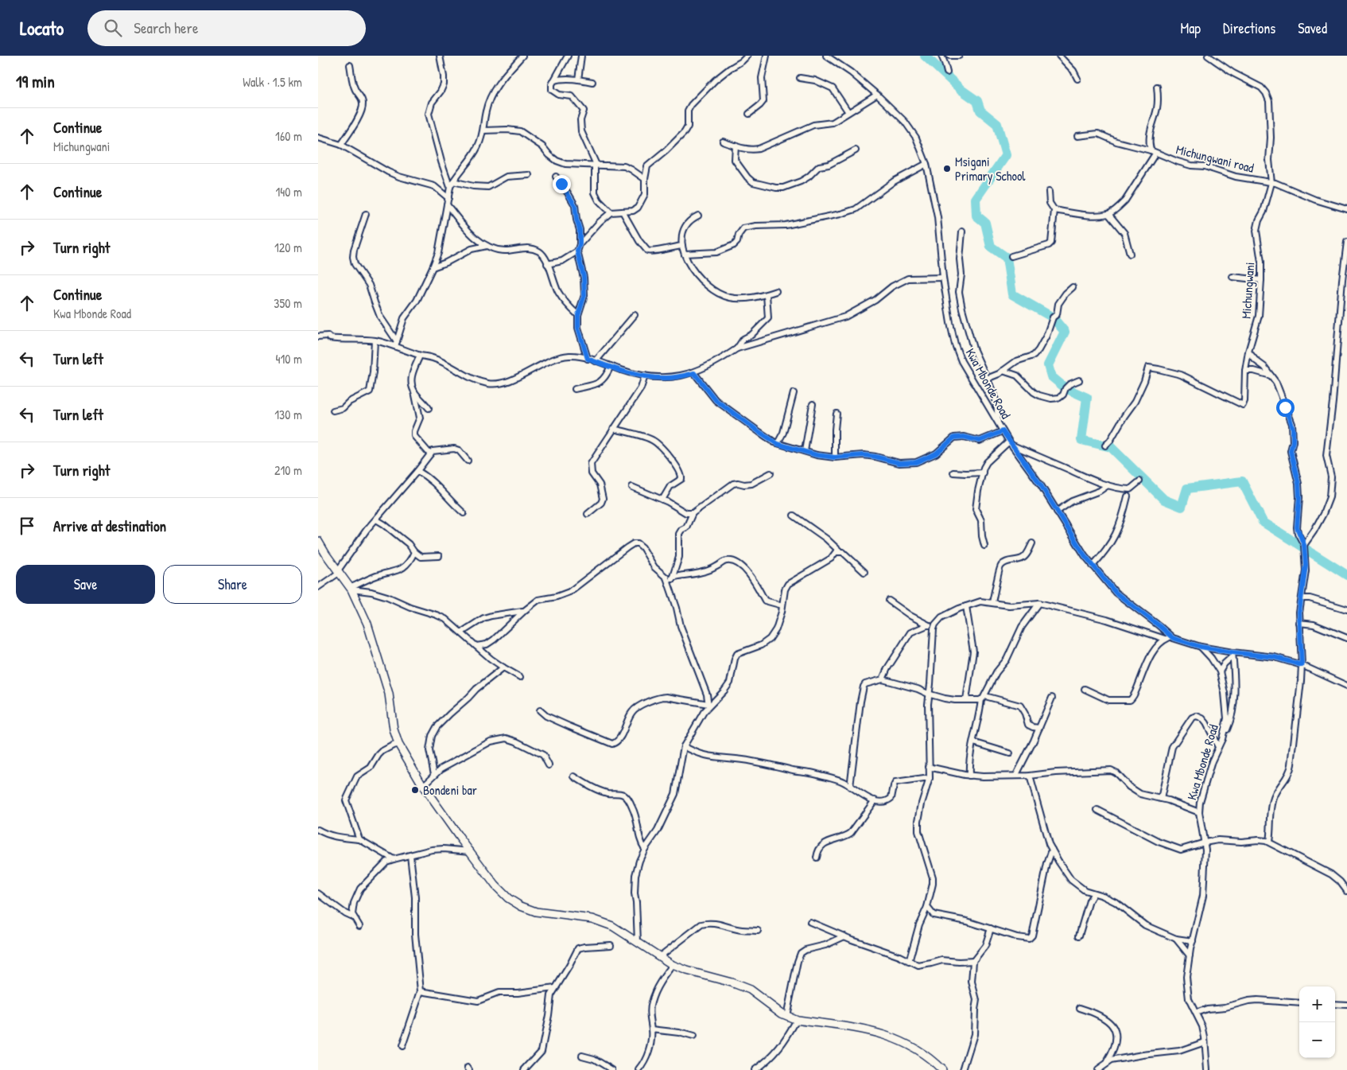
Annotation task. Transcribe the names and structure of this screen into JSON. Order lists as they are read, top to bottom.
{
  "streets": {
    "street": ["Michungwani road", "Michungwani", "Kwa Mbonde Road"]
  },
  "crossings": [
    ["Michungwani road", "Michungwani"]
  ],
  "places": ["Msigani Primary School", "Bondeni bar"],
  "page": {
    "header": "Locato",
    "search": "Search here",
    "nav": ["Map", "Directions", "Saved"],
    "heading": ["19 min", "Walk · 1.5 km"],
    "list": [
      ["Continue", "Michungwani", "160 m"],
      ["Continue", "140 m"],
      ["Turn right", "120 m"],
      ["Continue", "Kwa Mbonde Road", "350 m"],
      ["Turn left", "410 m"],
      ["Turn left", "130 m"],
      ["Turn right", "210 m"],
      "Arrive at destination"
    ],
    "buttons": ["Save", "Share"],
    "map_buttons": ["+", "−"]
  }
}
